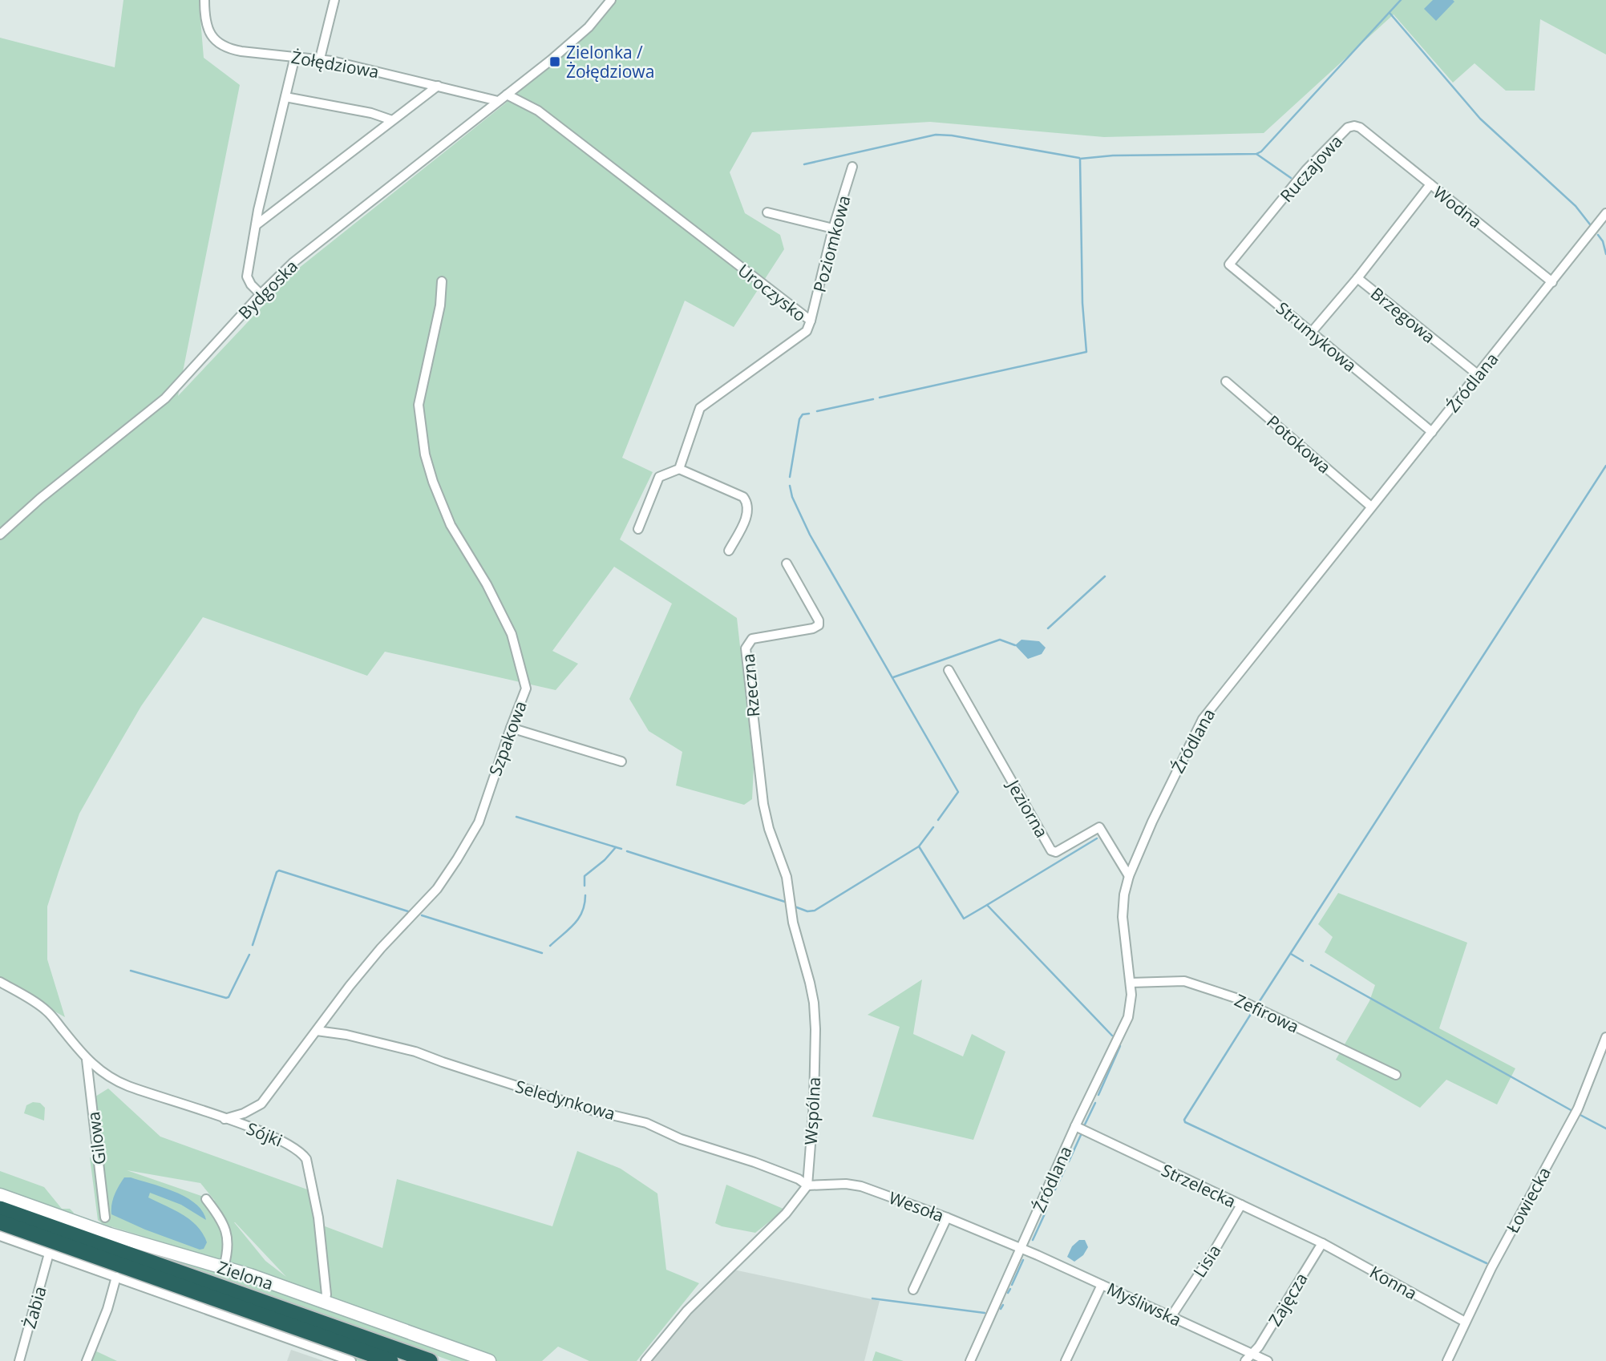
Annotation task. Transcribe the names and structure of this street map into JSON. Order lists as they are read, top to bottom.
{
  "streets": {
    "street": [
      "Żołędziowa",
      "Ruczajowa",
      "Wodna",
      "Poziomkowa",
      "Bydgoska",
      "Uroczysko",
      "Brzegowa",
      "Strumykowa",
      "Źródlana",
      "Potokowa",
      "Rzeczna",
      "Szpakowa",
      "Jeziorna",
      "Zefirowa",
      "Seledynkowa",
      "Wspólna",
      "Sójki",
      "Gilowa",
      "Strzelecka",
      "Łowiecka",
      "Wesoła",
      "Lisia",
      "Zielona",
      "Konna",
      "Zajęcza",
      "Myśliwska",
      "Żabia"
    ]
  },
  "crossings": [
    ["Żołędziowa", "Bydgoska"],
    ["Ruczajowa", "Wodna"],
    ["Ruczajowa", "Strumykowa"],
    ["Wodna", "Brzegowa"],
    ["Wodna", "Źródlana"],
    ["Poziomkowa", "Uroczysko"],
    ["Bydgoska", "Uroczysko"],
    ["Brzegowa", "Strumykowa"],
    ["Brzegowa", "Źródlana"],
    ["Strumykowa", "Źródlana"],
    ["Źródlana", "Potokowa"],
    ["Źródlana", "Jeziorna"],
    ["Źródlana", "Zefirowa"],
    ["Źródlana", "Strzelecka"],
    ["Źródlana", "Wesoła"],
    ["Źródlana", "Myśliwska"],
    ["Rzeczna", "Wspólna"],
    ["Szpakowa", "Seledynkowa"],
    ["Szpakowa", "Sójki"],
    ["Seledynkowa", "Wspólna"],
    ["Seledynkowa", "Wesoła"],
    ["Wspólna", "Wesoła"],
    ["Sójki", "Gilowa"],
    ["Sójki", "Zielona"],
    ["Strzelecka", "Lisia"],
    ["Strzelecka", "Konna"],
    ["Strzelecka", "Zajęcza"],
    ["Łowiecka", "Konna"],
    ["Wesoła", "Myśliwska"],
    ["Lisia", "Myśliwska"],
    ["Konna", "Zajęcza"],
    ["Zajęcza", "Myśliwska"]
  ],
  "places": {
    "transit": ["Zielonka / Żołędziowa"]
  }
}
